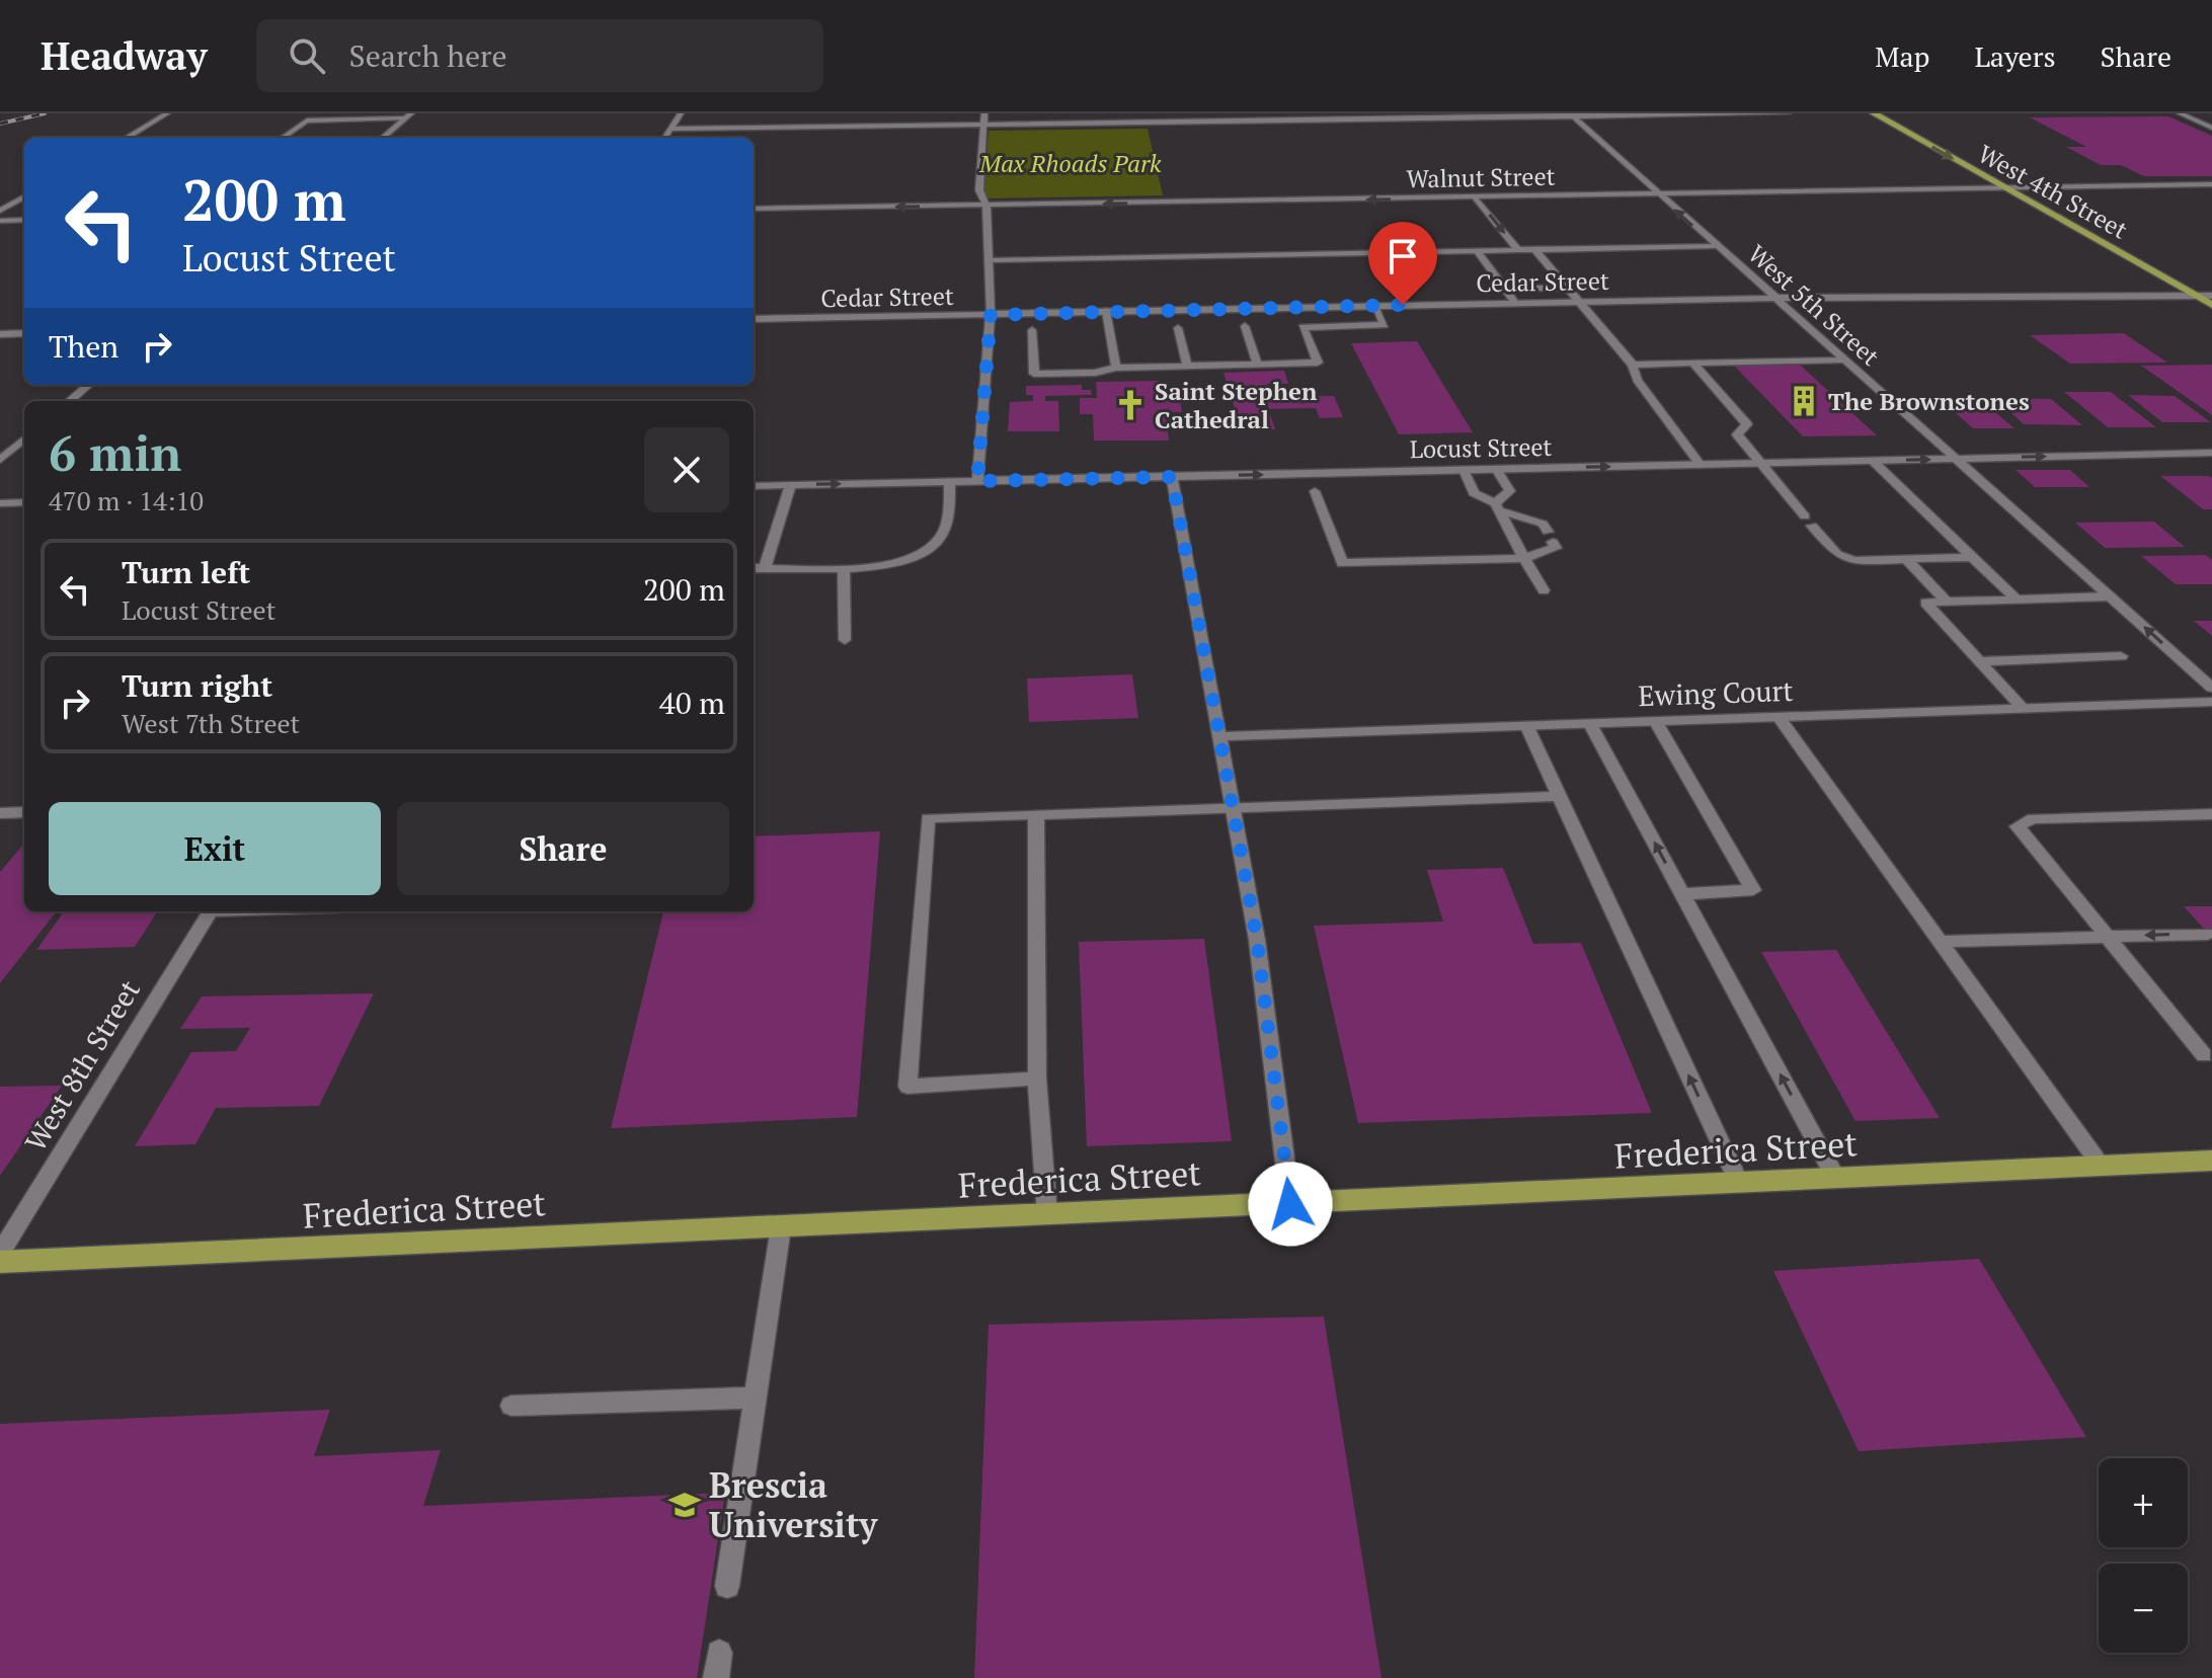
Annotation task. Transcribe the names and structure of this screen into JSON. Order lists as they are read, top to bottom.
{
  "streets": {
    "main road": ["West 4th Street", "Frederica Street"],
    "street": [
      "Walnut Street",
      "Cedar Street",
      "West 5th Street",
      "Locust Street",
      "Ewing Court",
      "West 8th Street"
    ]
  },
  "crossings": [
    ["Walnut Street", "West 4th Street"],
    ["Walnut Street", "West 5th Street"],
    ["West 4th Street", "Cedar Street"],
    ["Cedar Street", "West 5th Street"],
    ["West 5th Street", "Locust Street"]
  ],
  "one_way": ["West 4th Street"],
  "parks": ["Max Rhoads Park"],
  "places": {
    "building": ["The Brownstones"],
    "church": ["Saint Stephen Cathedral"],
    "school or university": ["Brescia University"]
  },
  "page": {
    "header": "Headway",
    "search": "Search here",
    "nav": ["Map", "Layers", "Share"],
    "turn": ["200 m", "Locust Street"],
    "then": "Then",
    "heading": ["6 min", "470 m · 14:10"],
    "list": [
      {
        "name": "Turn left",
        "note": "Locust Street",
        "value": "200 m"
      },
      {
        "name": "Turn right",
        "note": "West 7th Street",
        "value": "40 m"
      }
    ],
    "buttons": ["Exit", "Share"],
    "map_buttons": ["+", "−"]
  }
}
